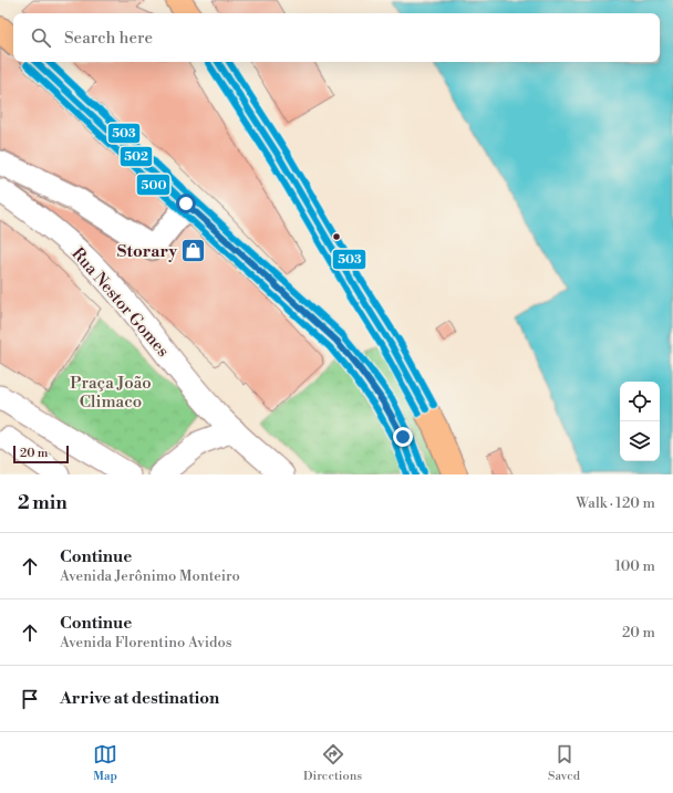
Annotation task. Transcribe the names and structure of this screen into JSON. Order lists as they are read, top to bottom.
{
  "streets": {
    "street": ["Rua Nestor Gomes"]
  },
  "parks": ["Praça João Climaco"],
  "places": {
    "shop": ["Storary"]
  },
  "lines": ["transit line 502", "transit line 503", "transit line 500"],
  "scale_bar": "20 m",
  "page": {
    "search": "Search here",
    "scale": "20 m",
    "heading": ["2 min", "Walk · 120 m"],
    "list": [
      ["Continue", "Avenida Jerônimo Monteiro", "100 m"],
      ["Continue", "Avenida Florentino Avidos", "20 m"],
      "Arrive at destination"
    ],
    "nav": ["Map", "Directions", "Saved"]
  }
}
